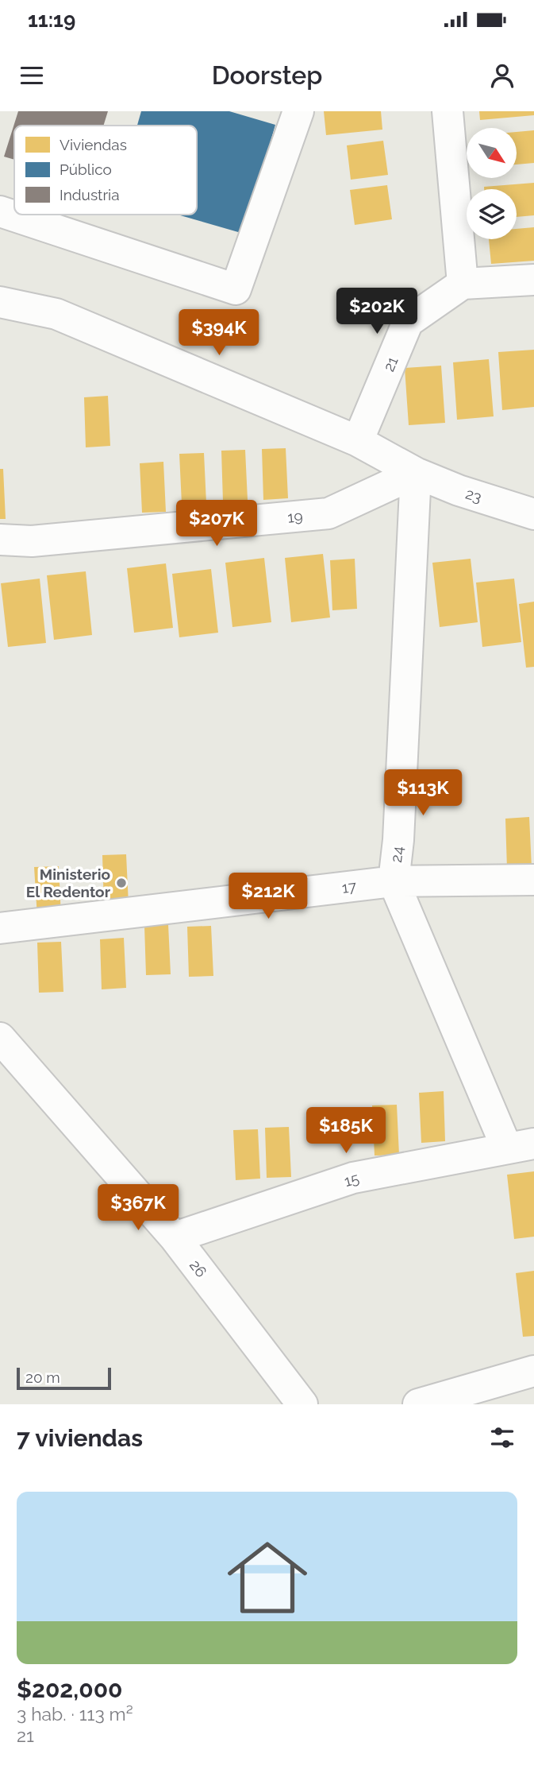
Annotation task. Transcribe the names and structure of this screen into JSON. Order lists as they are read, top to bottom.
{
  "streets": {
    "street": [
      "21",
      "23",
      "19",
      "24",
      "17",
      "15",
      "26"
    ]
  },
  "crossings": [
    ["21", "23"],
    ["23", "19"],
    ["23", "24"],
    ["19", "24"],
    ["24", "17"],
    ["24", "15"],
    ["15", "26"]
  ],
  "places": ["Ministerio El Redentor"],
  "legend": ["Viviendas", "Público", "Industria"],
  "scale_bar": "20 m",
  "north": "bottom right",
  "page": {
    "status": "11:19",
    "header": "Doorstep",
    "price": [
      "$202K",
      "$394K",
      "$207K",
      "$113K",
      "$212K",
      "$185K",
      "$367K"
    ],
    "scale": "20 m",
    "heading": "7 viviendas",
    "list": [
      {
        "name": "$202,000",
        "note": "3 hab. · 113 m² · 21"
      }
    ]
  }
}
